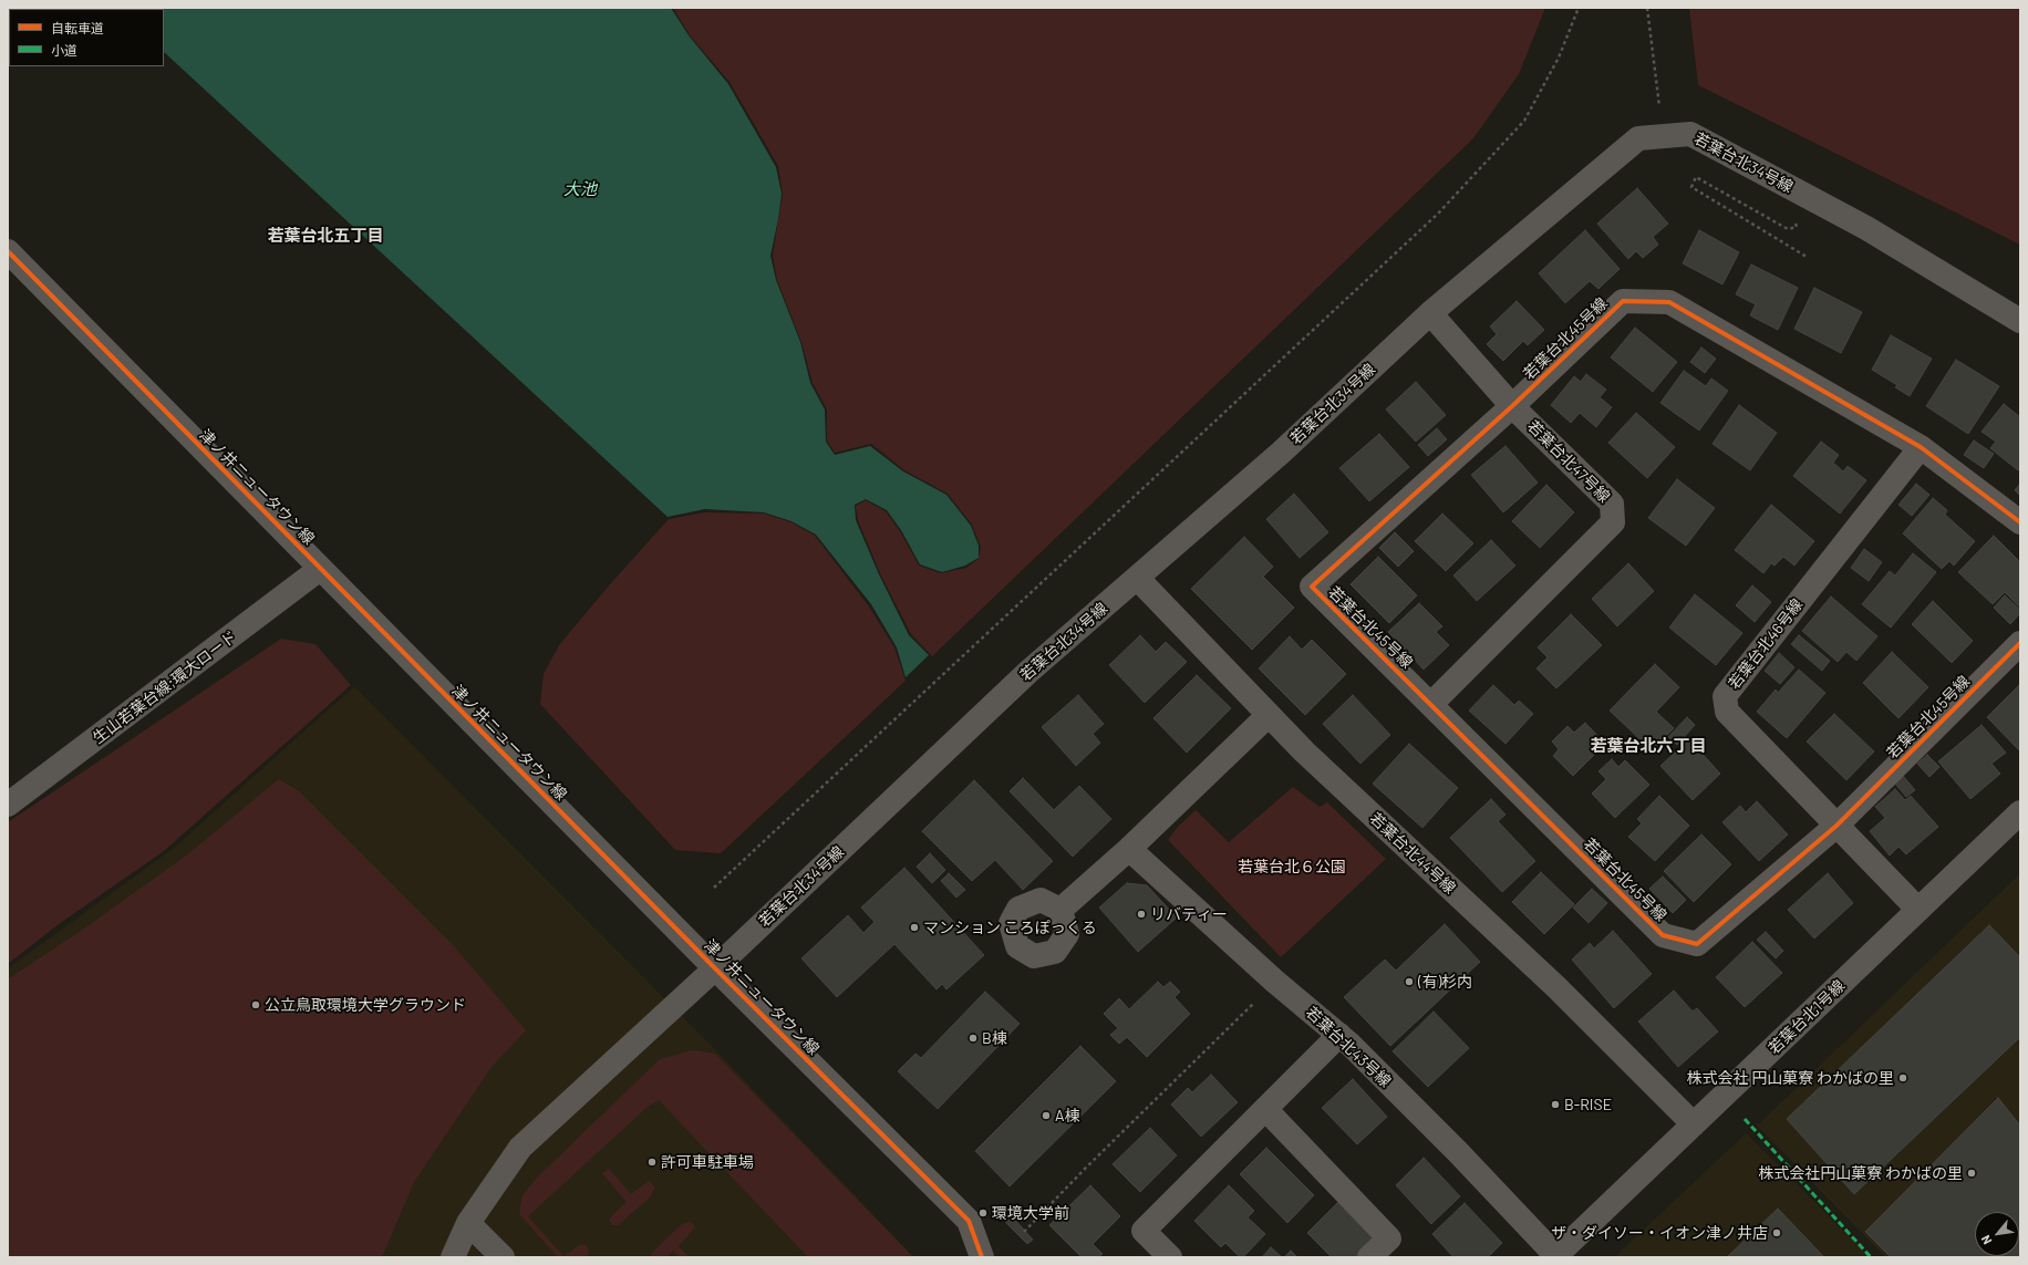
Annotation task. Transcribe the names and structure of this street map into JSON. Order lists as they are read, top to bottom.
{
  "streets": {
    "street": [
      "若葉台北34号線",
      "若葉台北45号線",
      "若葉台北47号線",
      "津ノ井ニュータウン線",
      "若葉台北46号線",
      "生山若葉台線;環大ロード",
      "若葉台北44号線",
      "若葉台北1号線",
      "若葉台北43号線"
    ]
  },
  "crossings": [
    ["若葉台北34号線", "若葉台北47号線"],
    ["若葉台北34号線", "津ノ井ニュータウン線"],
    ["若葉台北34号線", "若葉台北44号線"],
    ["若葉台北45号線", "若葉台北47号線"],
    ["若葉台北45号線", "若葉台北46号線"],
    ["津ノ井ニュータウン線", "生山若葉台線;環大ロード"],
    ["若葉台北46号線", "若葉台北1号線"],
    ["若葉台北44号線", "若葉台北1号線"],
    ["若葉台北1号線", "若葉台北43号線"]
  ],
  "districts": ["若葉台北五丁目", "若葉台北六丁目"],
  "water": ["大池"],
  "parks": ["若葉台北６公園"],
  "places": [
    "リバティー",
    "マンション ころぽっくる",
    "(有)杉内",
    "公立鳥取環境大学グラウンド",
    "B棟",
    "株式会社 円山菓寮 わかばの里",
    "B-RISE",
    "A棟",
    "許可車駐車場",
    "株式会社円山菓寮 わかばの里",
    "環境大学前",
    "ザ・ダイソー・イオン津ノ井店"
  ],
  "legend": ["自転車道", "小道"],
  "north": "bottom left"
}
